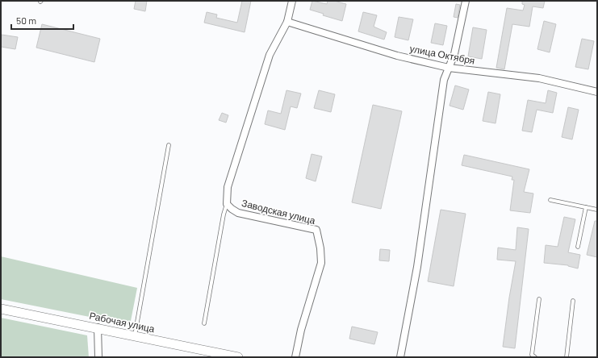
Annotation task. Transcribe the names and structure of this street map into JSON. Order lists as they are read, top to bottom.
{
  "streets": {
    "street": ["улица Октября", "Заводская улица", "Рабочая улица"]
  },
  "crossings": [
    ["улица Октября", "Заводская улица"]
  ],
  "scale_bar": "50 m"
}
